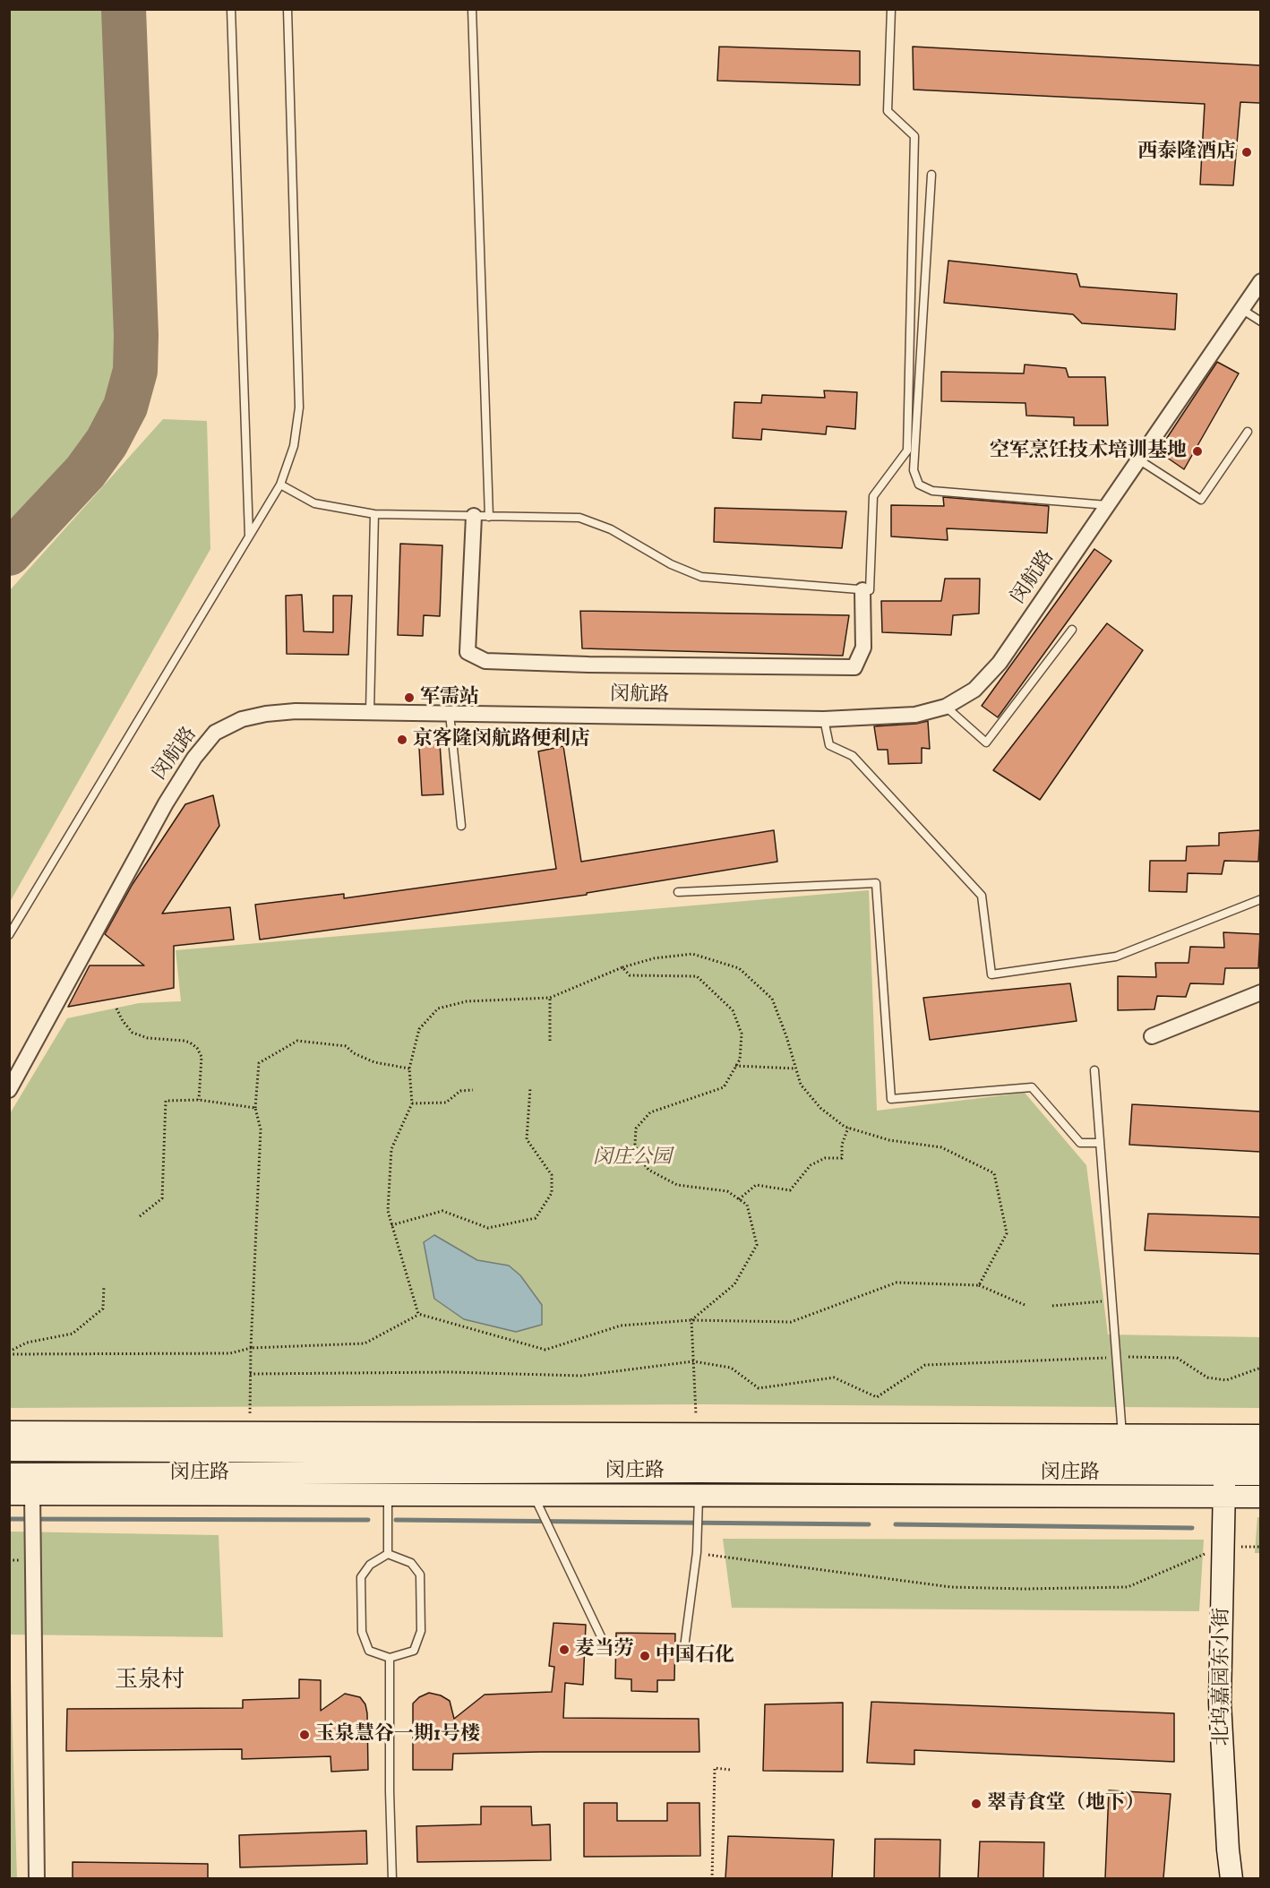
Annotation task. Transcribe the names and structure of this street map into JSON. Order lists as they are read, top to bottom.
{
  "streets": {
    "street": ["闵航路", "闵庄路", "北坞嘉园东小街"]
  },
  "crossings": [
    ["闵庄路", "北坞嘉园东小街"]
  ],
  "districts": ["玉泉村"],
  "parks": ["闵庄公园"],
  "places": [
    "西泰隆酒店",
    "空军烹饪技术培训基地",
    "军需站",
    "京客隆闵航路便利店",
    "麦当劳",
    "中国石化",
    "玉泉慧谷一期1号楼",
    "翠青食堂（地下）"
  ]
}
